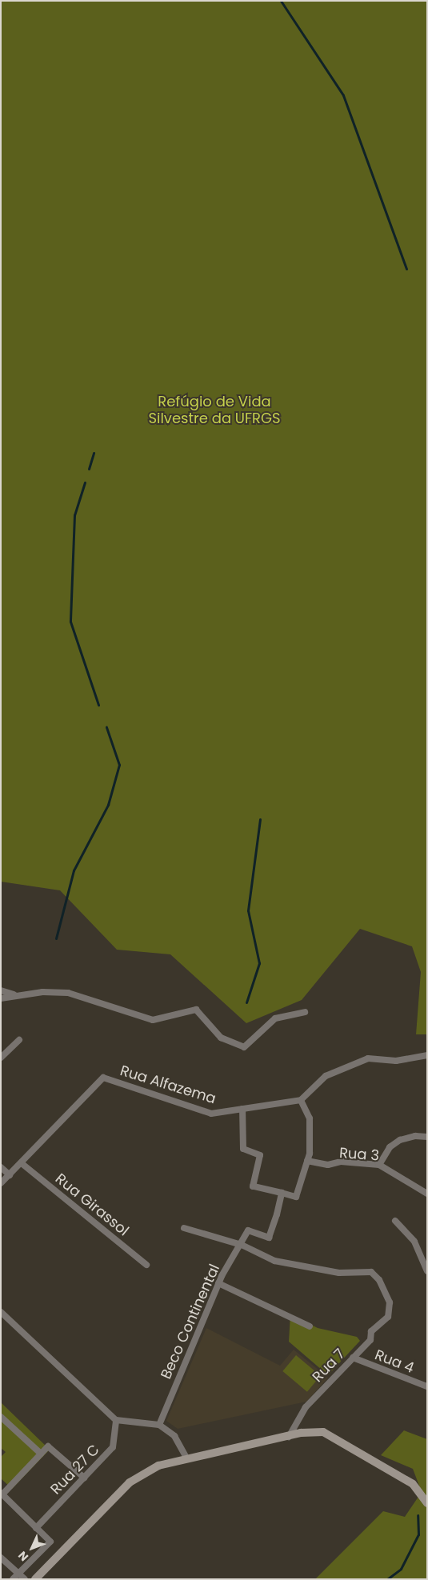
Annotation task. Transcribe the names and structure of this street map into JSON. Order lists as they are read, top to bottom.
{
  "streets": {
    "street": [
      "Rua Alfazema",
      "Rua 3",
      "Rua Girassol",
      "Beco Continental",
      "Rua 4",
      "Rua 7",
      "Rua 27 C"
    ]
  },
  "crossings": [
    ["Rua Alfazema", "Rua Girassol"],
    ["Beco Continental", "Rua 7"],
    ["Rua 4", "Rua 7"]
  ],
  "parks": ["Refúgio de Vida Silvestre da UFRGS"],
  "north": "bottom left"
}
